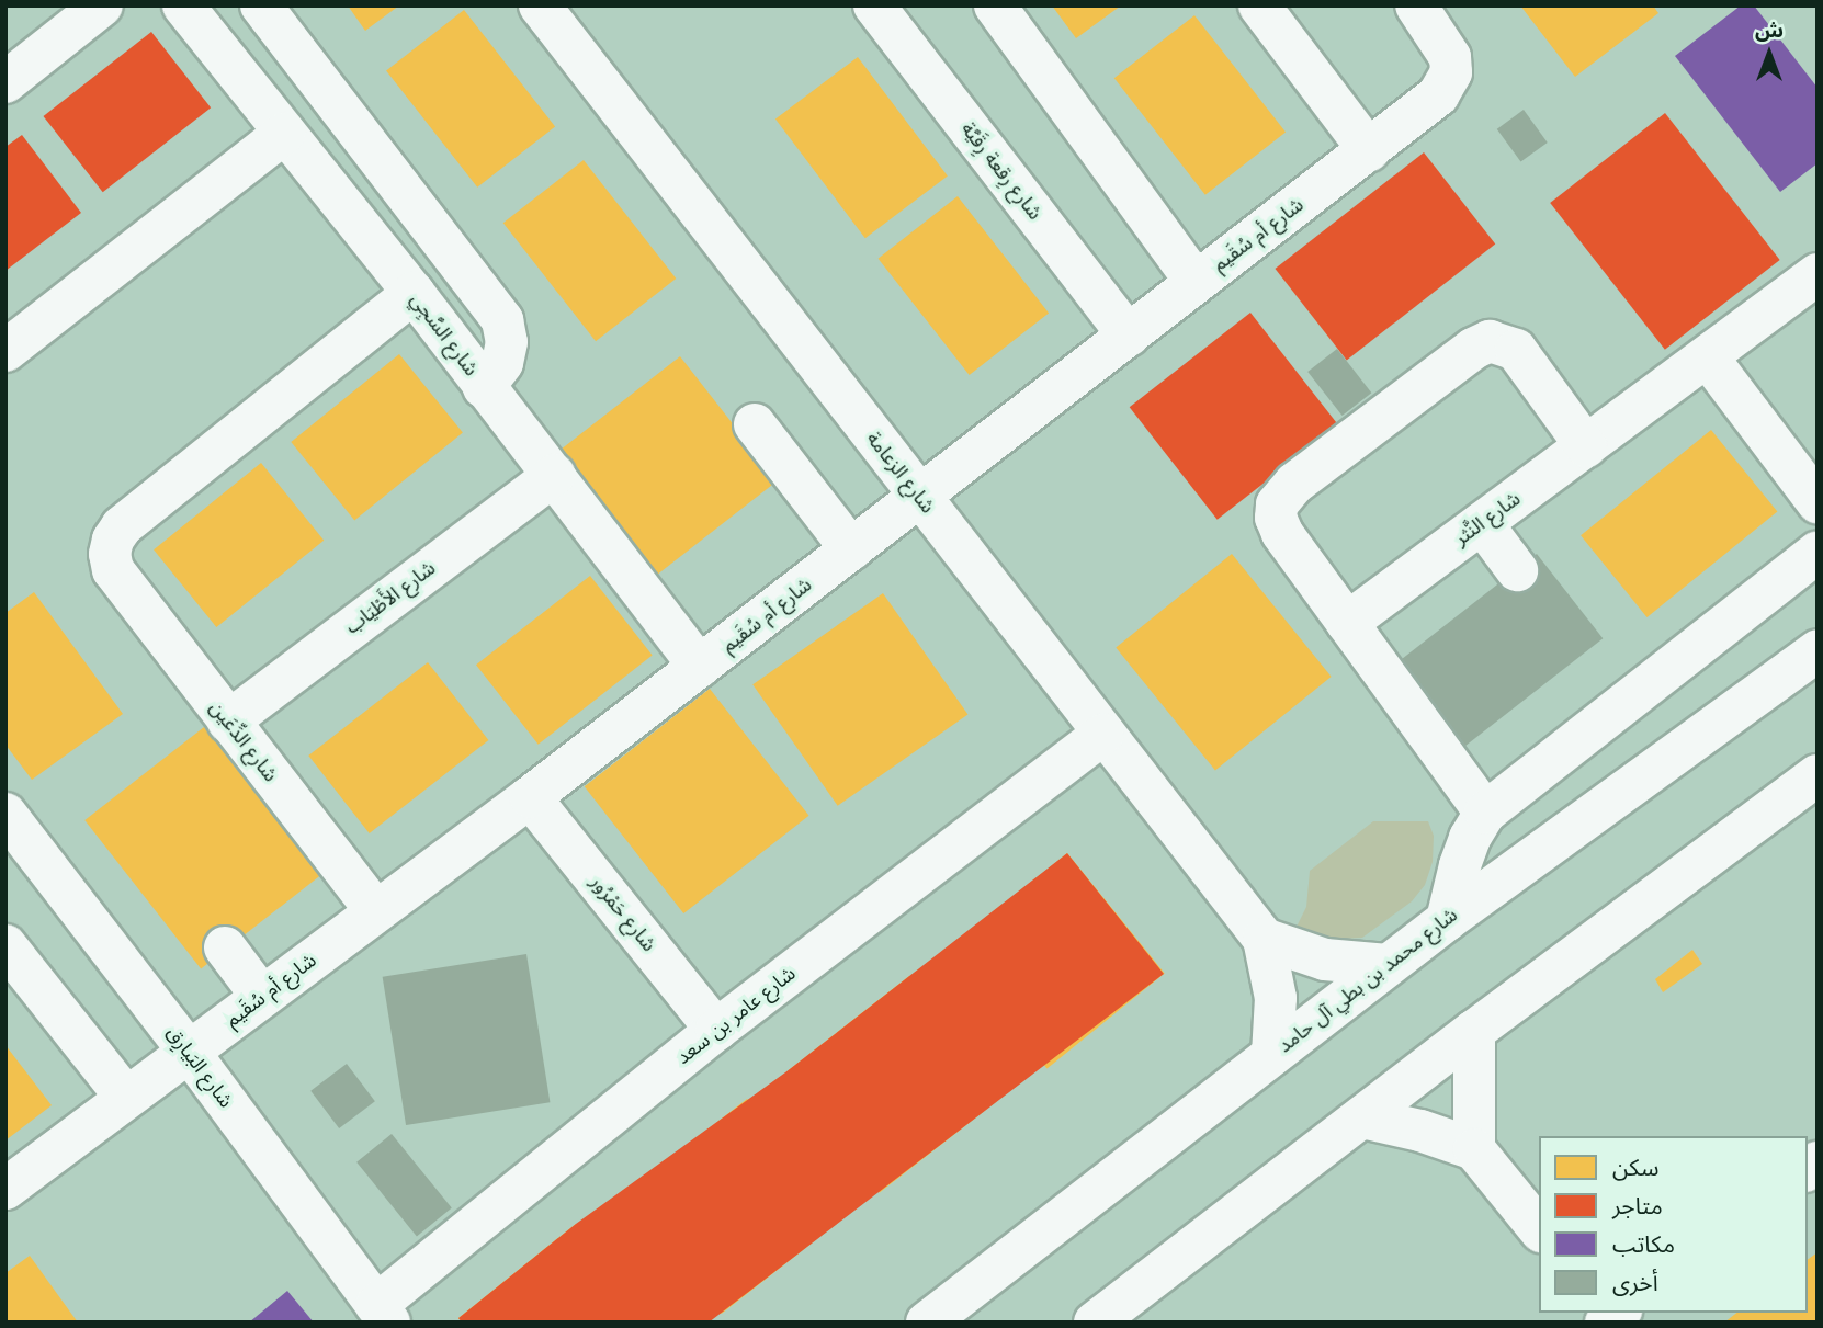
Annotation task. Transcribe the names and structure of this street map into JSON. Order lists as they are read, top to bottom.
{
  "streets": {
    "street": [
      "شارع رِقعة رِقَيَّة",
      "شارع أم سُقَيم",
      "شارع السَّجِي",
      "شارع الزعامة",
      "شارع النَّثر",
      "شارع الأَطْيَاب",
      "شارع الدِّعَين",
      "شارع حَمْرُور",
      "شارع محمد بن بطي آل حامد",
      "شارع عامر بن سعد",
      "شارع البَيارِق"
    ]
  },
  "crossings": [
    ["شارع رِقعة رِقَيَّة", "شارع أم سُقَيم"],
    ["شارع أم سُقَيم", "شارع السَّجِي"],
    ["شارع أم سُقَيم", "شارع الزعامة"],
    ["شارع أم سُقَيم", "شارع الدِّعَين"],
    ["شارع أم سُقَيم", "شارع حَمْرُور"],
    ["شارع أم سُقَيم", "شارع البَيارِق"],
    ["شارع السَّجِي", "شارع الأَطْيَاب"],
    ["شارع السَّجِي", "شارع الدِّعَين"],
    ["شارع الزعامة", "شارع محمد بن بطي آل حامد"],
    ["شارع الزعامة", "شارع عامر بن سعد"],
    ["شارع الأَطْيَاب", "شارع الدِّعَين"],
    ["شارع حَمْرُور", "شارع عامر بن سعد"],
    ["شارع عامر بن سعد", "شارع البَيارِق"]
  ],
  "legend": [
    "سكن",
    "متاجر",
    "مكاتب",
    "أخرى"
  ],
  "north": "top"
}
